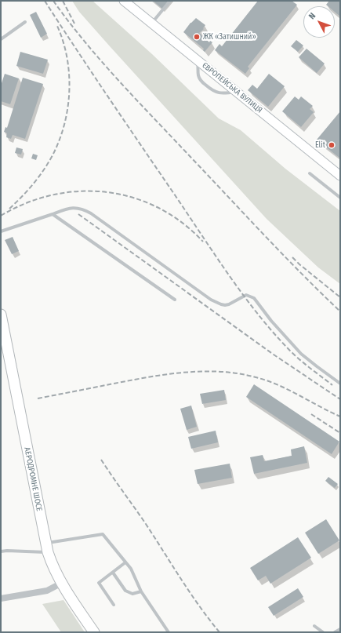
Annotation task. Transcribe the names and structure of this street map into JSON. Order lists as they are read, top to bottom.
{
  "streets": {
    "highway": ["АЕРОДРОМНЕ ШОСЕ"],
    "main road": ["ЄВРОПЕЙСЬКА ВУЛИЦЯ"]
  },
  "places": ["ЖК «Затишний»", "Elit"],
  "north": "top left"
}
